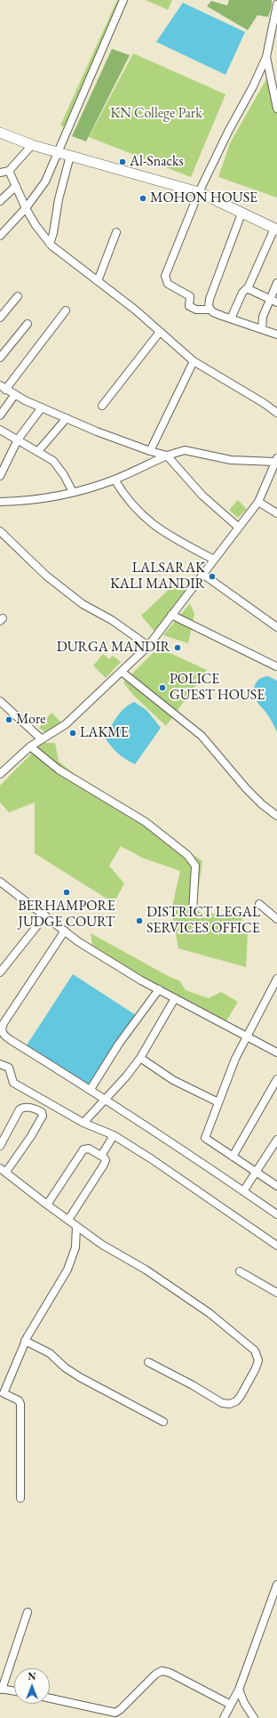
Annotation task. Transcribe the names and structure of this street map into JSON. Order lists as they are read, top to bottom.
{
  "parks": ["KN College Park"],
  "places": [
    "Al-Snacks",
    "MOHON HOUSE",
    "LALSARAK KALI MANDIR",
    "DURGA MANDIR",
    "POLICE GUEST HOUSE",
    "More",
    "LAKME",
    "BERHAMPORE JUDGE COURT",
    "DISTRICT LEGAL SERVICES OFFICE"
  ],
  "north": "top"
}
